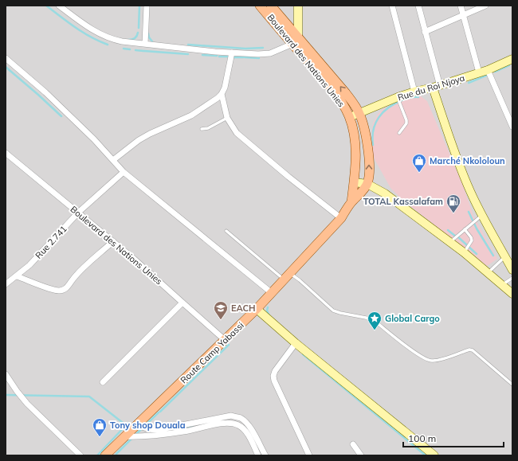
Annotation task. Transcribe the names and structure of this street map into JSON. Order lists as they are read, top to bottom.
{
  "streets": {
    "main road": ["Boulevard des Nations Unies", "Route Camp Yabassi"],
    "street": ["Rue du Roi Njoya", "Rue 2.741"]
  },
  "crossings": [
    ["Boulevard des Nations Unies", "Rue du Roi Njoya"],
    ["Boulevard des Nations Unies", "Rue 2.741"],
    ["Boulevard des Nations Unies", "Route Camp Yabassi"]
  ],
  "places": {
    "shop": ["Marché Nkololoun", "Tony shop Douala"],
    "fuel station": ["TOTAL Kassalafam"],
    "school or university": ["EACH"],
    "place": ["Global Cargo"]
  },
  "scale_bar": "100 m"
}
